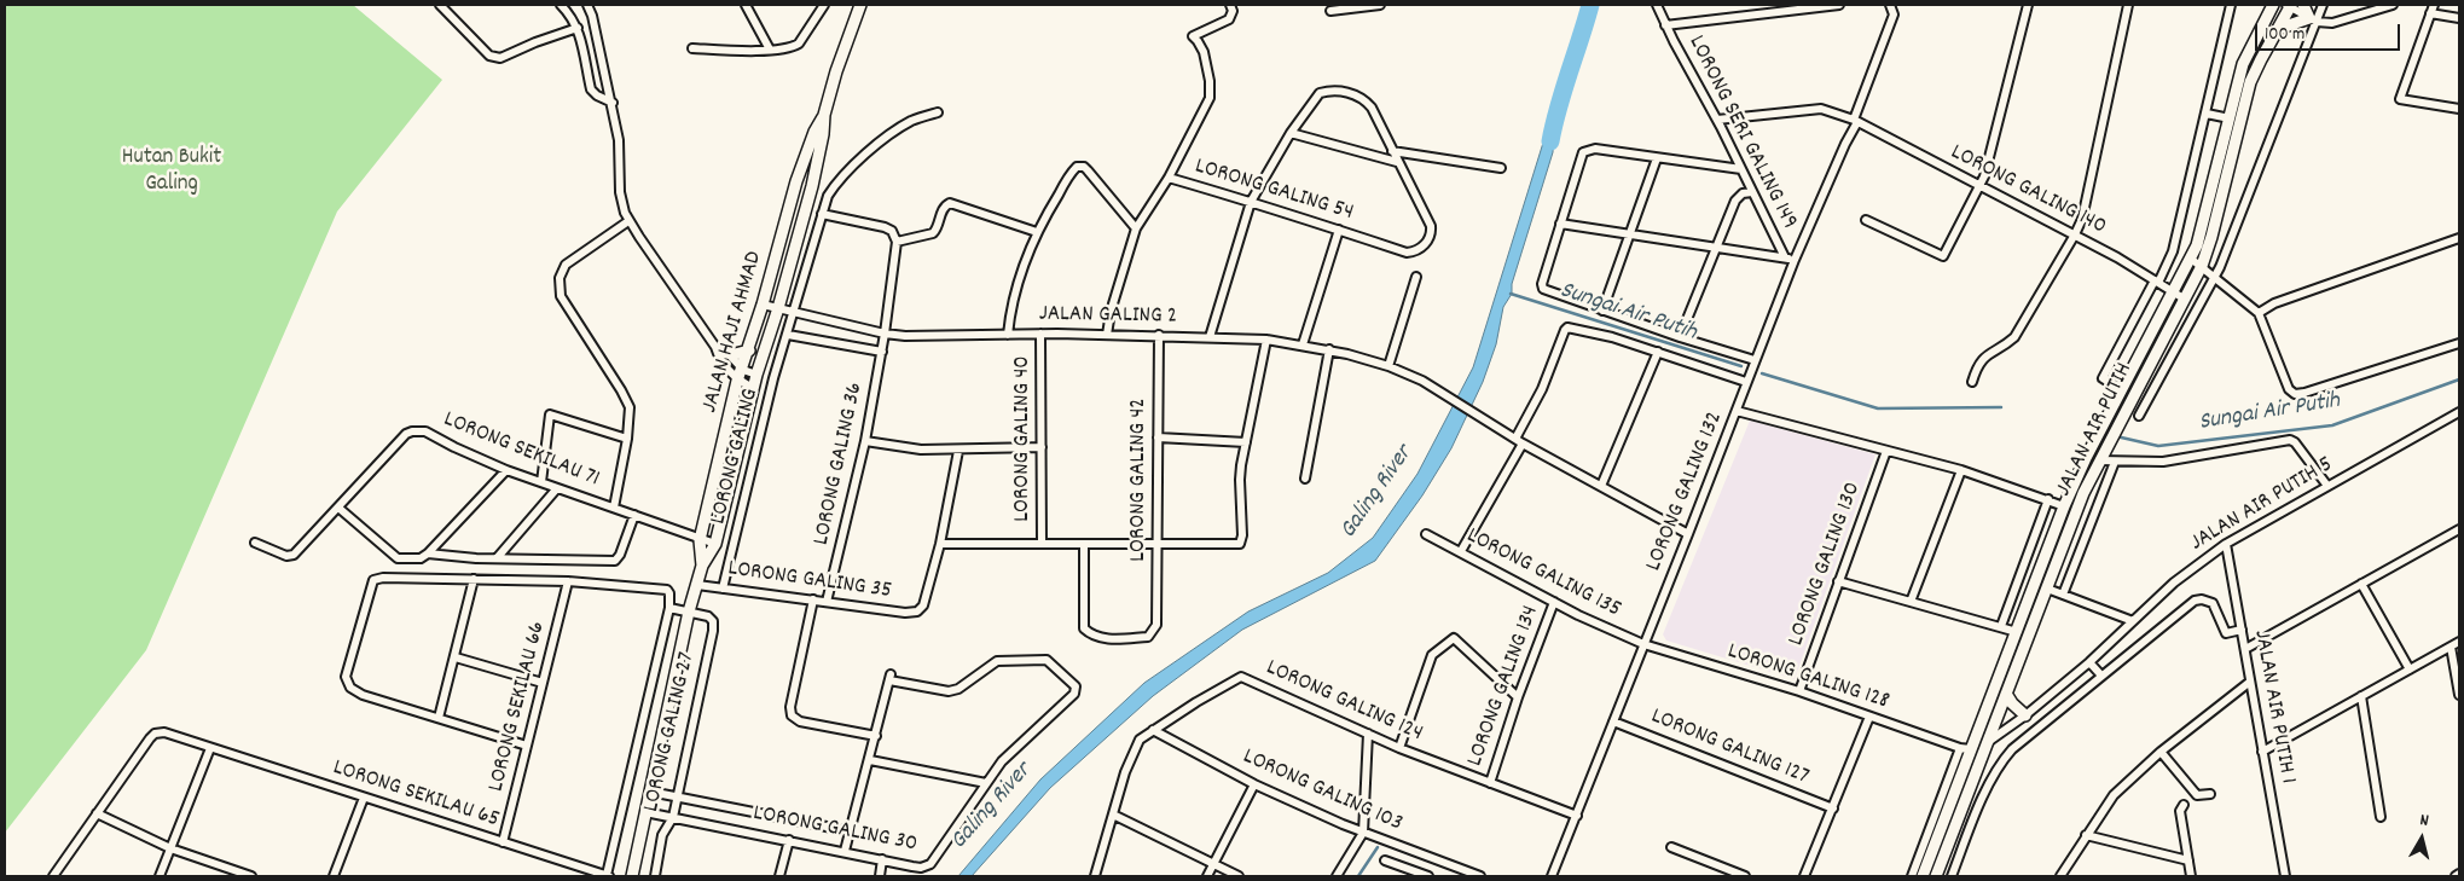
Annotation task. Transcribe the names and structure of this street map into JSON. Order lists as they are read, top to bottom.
{
  "streets": {
    "street": [
      "LORONG SERI GALING 149",
      "LORONG GALING 54",
      "LORONG GALING 140",
      "JALAN GALING 2",
      "JALAN HAJI AHMAD",
      "JALAN AIR PUTIH",
      "LORONG GALING 40",
      "LORONG SEKILAU 71",
      "LORONG GALING",
      "LORONG GALING 36",
      "LORONG GALING 42",
      "LORONG GALING 132",
      "JALAN AIR PUTIH 5",
      "LORONG GALING 130",
      "LORONG GALING 135",
      "LORONG GALING 35",
      "LORONG GALING 128",
      "LORONG GALING 134",
      "LORONG GALING 124",
      "LORONG SEKILAU 66",
      "JALAN AIR PUTIH 1",
      "LORONG GALING 27",
      "LORONG GALING 127",
      "LORONG GALING 103",
      "LORONG SEKILAU 65",
      "LORONG GALING 30"
    ]
  },
  "crossings": [
    ["LORONG SERI GALING 149", "LORONG GALING 140"],
    ["LORONG GALING 140", "JALAN AIR PUTIH"],
    ["LORONG GALING 140", "LORONG GALING 132"],
    ["JALAN GALING 2", "JALAN HAJI AHMAD"],
    ["JALAN GALING 2", "LORONG GALING 40"],
    ["JALAN GALING 2", "LORONG GALING"],
    ["JALAN GALING 2", "LORONG GALING 36"],
    ["JALAN GALING 2", "LORONG GALING 42"],
    ["JALAN GALING 2", "LORONG GALING 132"],
    ["JALAN HAJI AHMAD", "LORONG SEKILAU 71"],
    ["JALAN HAJI AHMAD", "LORONG GALING 35"],
    ["JALAN HAJI AHMAD", "LORONG GALING 27"],
    ["JALAN HAJI AHMAD", "LORONG GALING 30"],
    ["JALAN AIR PUTIH", "JALAN AIR PUTIH 5"],
    ["JALAN AIR PUTIH", "LORONG GALING 128"],
    ["LORONG GALING", "LORONG GALING 35"],
    ["LORONG GALING 36", "LORONG GALING 35"],
    ["LORONG GALING 132", "LORONG GALING 135"],
    ["LORONG GALING 132", "LORONG GALING 128"],
    ["LORONG GALING 132", "LORONG GALING 124"],
    ["LORONG GALING 132", "LORONG GALING 127"],
    ["JALAN AIR PUTIH 5", "JALAN AIR PUTIH 1"],
    ["LORONG GALING 130", "LORONG GALING 128"],
    ["LORONG GALING 135", "LORONG GALING 128"],
    ["LORONG GALING 135", "LORONG GALING 134"],
    ["LORONG GALING 134", "LORONG GALING 124"],
    ["LORONG GALING 124", "LORONG GALING 103"],
    ["LORONG SEKILAU 66", "LORONG SEKILAU 65"],
    ["LORONG GALING 27", "LORONG GALING 30"]
  ],
  "water": ["Sungai Air Putih", "Galing River"],
  "parks": ["Hutan Bukit Galing"],
  "scale_bar": "100 m",
  "north": "top"
}
